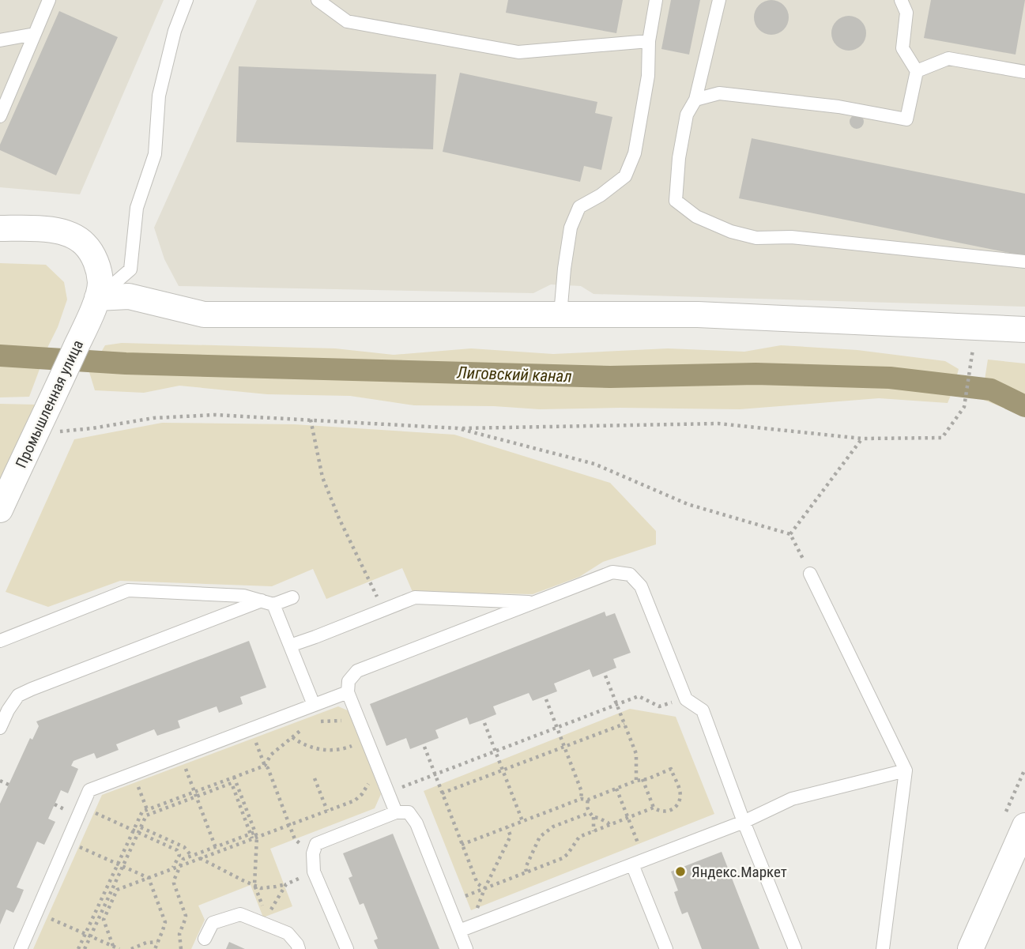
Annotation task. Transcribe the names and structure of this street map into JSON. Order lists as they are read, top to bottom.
{
  "streets": {
    "street": ["Промышленная улица"]
  },
  "water": ["Лиговский канал"],
  "places": ["Яндекс.Маркет"]
}
